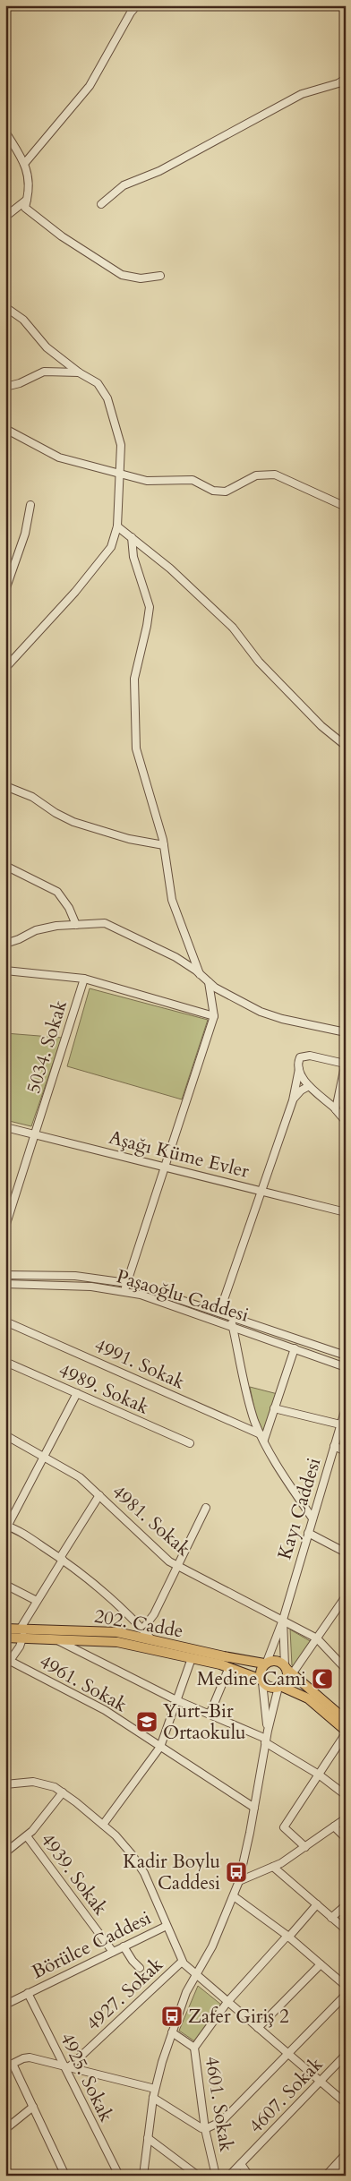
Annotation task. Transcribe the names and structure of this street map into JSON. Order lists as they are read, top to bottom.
{
  "streets": {
    "main road": ["202. Cadde"],
    "street": [
      "5034. Sokak",
      "Aşağı Küme Evler",
      "Paşaoğlu Caddesi",
      "4991. Sokak",
      "4989. Sokak",
      "Kayı Caddesi",
      "4981. Sokak",
      "4961. Sokak",
      "4939. Sokak",
      "Börülce Caddesi",
      "4927. Sokak",
      "4925. Sokak",
      "4607. Sokak",
      "4601. Sokak"
    ]
  },
  "crossings": [
    ["5034. Sokak", "Aşağı Küme Evler"],
    ["Kayı Caddesi", "4981. Sokak"],
    ["Kayı Caddesi", "202. Cadde"],
    ["4939. Sokak", "Börülce Caddesi"],
    ["Börülce Caddesi", "4925. Sokak"],
    ["4927. Sokak", "4925. Sokak"]
  ],
  "places": {
    "mosque": ["Medine Cami"],
    "school or university": ["Yurt-Bir Ortaokulu"],
    "bus stop": ["Kadir Boylu Caddesi", "Zafer Giriş 2"]
  }
}
